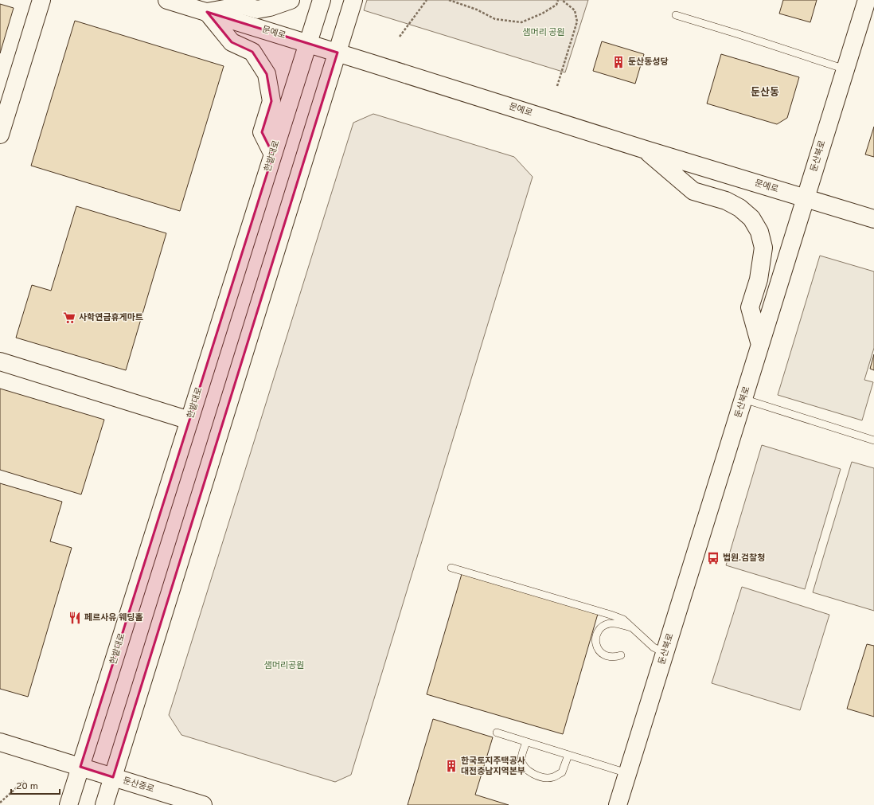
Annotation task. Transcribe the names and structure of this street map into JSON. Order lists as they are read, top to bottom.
{
  "streets": {
    "main road": [
      "문예로",
      "한밭대로",
      "둔산북로",
      "둔산중로"
    ]
  },
  "crossings": [
    ["문예로", "한밭대로"],
    ["문예로", "둔산북로"],
    ["한밭대로", "둔산중로"]
  ],
  "districts": ["둔산동"],
  "parks": ["샘머리 공원", "샘머리공원"],
  "places": {
    "building": ["둔산동성당", "한국토지주택공사 대전충남지역본부"],
    "supermarket": ["사학연금휴게마트"],
    "bus stop": ["법원.검찰청"],
    "restaurant": ["페르사유 웨딩홀"]
  },
  "scale_bar": "20 m"
}
